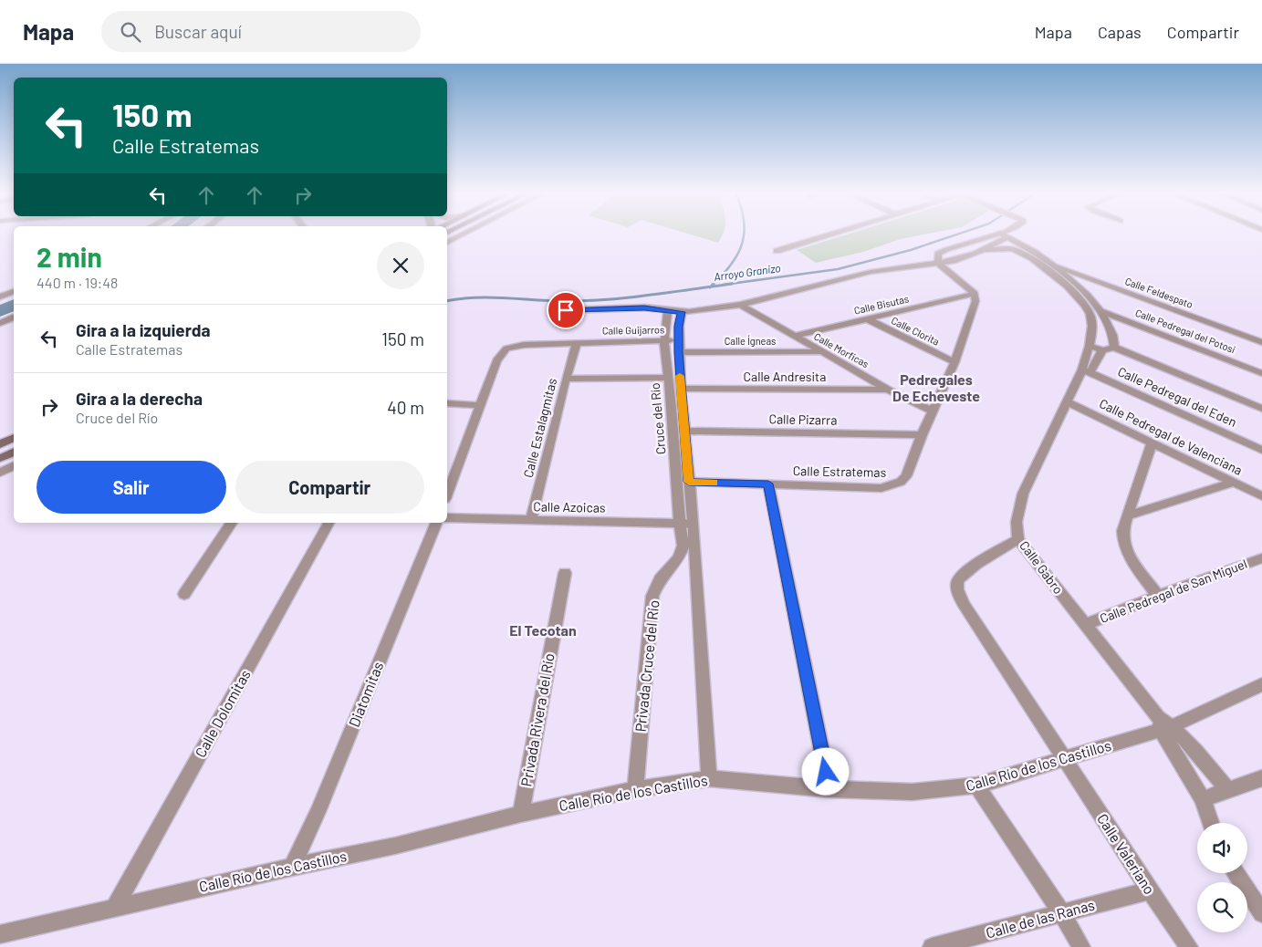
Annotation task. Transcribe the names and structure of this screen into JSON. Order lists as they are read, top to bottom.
{
  "streets": {
    "street": [
      "Calle Feldespato",
      "Calle Bisutas",
      "Calle Guijarros",
      "Calle Clorita",
      "Calle Pedregal del Potosi",
      "Calle Ígneas",
      "Calle Morficas",
      "Calle Andresita",
      "Calle Pedregal del Eden",
      "Cruce del Río",
      "Calle Pizarra",
      "Calle Estalagmitas",
      "Calle Pedregal de Valenciana",
      "Calle Estratemas",
      "Calle Azoicas",
      "Calle Gabro",
      "Calle Pedregal de San Miguel",
      "Privada Cruce del Río",
      "Diatomitas",
      "Calle Dolomitas",
      "Privada Rivera del Río",
      "Calle Río de los Castillos",
      "Calle Valeriano",
      "Calle de las Ranas"
    ]
  },
  "crossings": [
    ["Calle Bisutas", "Calle Clorita"],
    ["Calle Bisutas", "Calle Morficas"],
    ["Calle Bisutas", "Calle Estratemas"],
    ["Calle Guijarros", "Cruce del Río"],
    ["Calle Guijarros", "Calle Estalagmitas"],
    ["Calle Clorita", "Calle Estratemas"],
    ["Calle Ígneas", "Calle Morficas"],
    ["Calle Ígneas", "Cruce del Río"],
    ["Calle Morficas", "Calle Andresita"],
    ["Calle Morficas", "Calle Estratemas"],
    ["Calle Andresita", "Cruce del Río"],
    ["Calle Pedregal del Eden", "Calle Gabro"],
    ["Cruce del Río", "Calle Pizarra"],
    ["Cruce del Río", "Calle Estratemas"],
    ["Cruce del Río", "Calle Azoicas"],
    ["Cruce del Río", "Privada Cruce del Río"],
    ["Cruce del Río", "Calle Río de los Castillos"],
    ["Calle Pizarra", "Calle Estratemas"],
    ["Calle Estalagmitas", "Calle Azoicas"],
    ["Calle Pedregal de Valenciana", "Calle Gabro"],
    ["Calle Azoicas", "Privada Cruce del Río"],
    ["Calle Gabro", "Calle Pedregal de San Miguel"],
    ["Calle Gabro", "Calle Río de los Castillos"],
    ["Calle Gabro", "Calle Valeriano"],
    ["Privada Cruce del Río", "Calle Río de los Castillos"],
    ["Diatomitas", "Calle Río de los Castillos"],
    ["Calle Dolomitas", "Calle Río de los Castillos"],
    ["Privada Rivera del Río", "Calle Río de los Castillos"],
    ["Calle Río de los Castillos", "Calle Valeriano"],
    ["Calle Valeriano", "Calle de las Ranas"]
  ],
  "districts": ["Pedregales De Echeveste", "El Tecotan"],
  "water": ["Arroyo Granizo"],
  "page": {
    "header": "Mapa",
    "search": "Buscar aquí",
    "nav": ["Mapa", "Capas", "Compartir"],
    "turn": ["150 m", "Calle Estratemas"],
    "heading": ["2 min", "440 m · 19:48"],
    "list": [
      {
        "name": "Gira a la izquierda",
        "note": "Calle Estratemas",
        "value": "150 m"
      },
      {
        "name": "Gira a la derecha",
        "note": "Cruce del Río",
        "value": "40 m"
      }
    ],
    "buttons": ["Salir", "Compartir"]
  }
}
